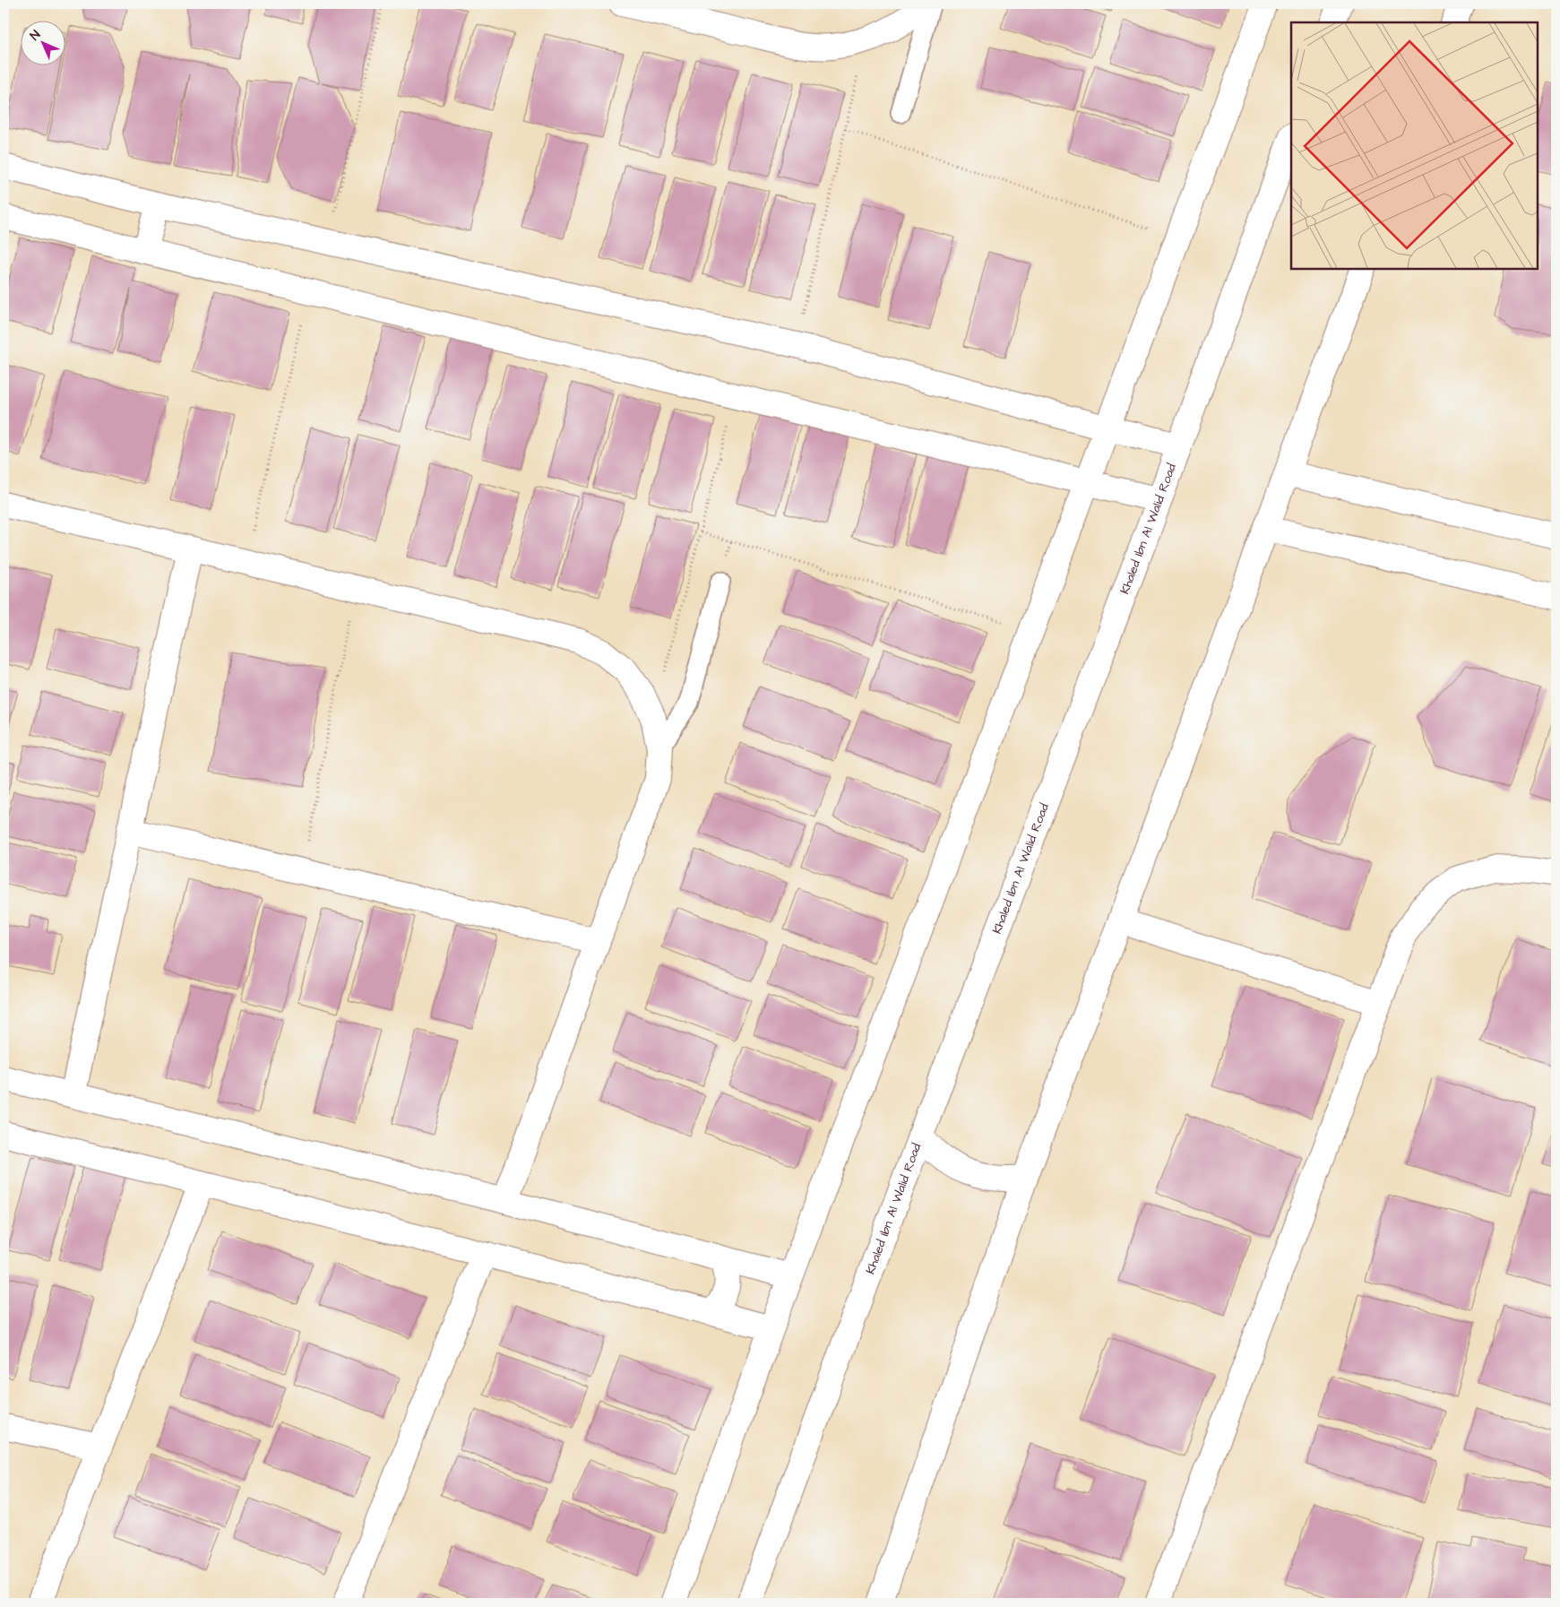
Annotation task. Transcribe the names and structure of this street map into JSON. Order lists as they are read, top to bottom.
{
  "streets": {
    "street": ["Khaled Ibn Al Walid Road"]
  },
  "north": "top left"
}
